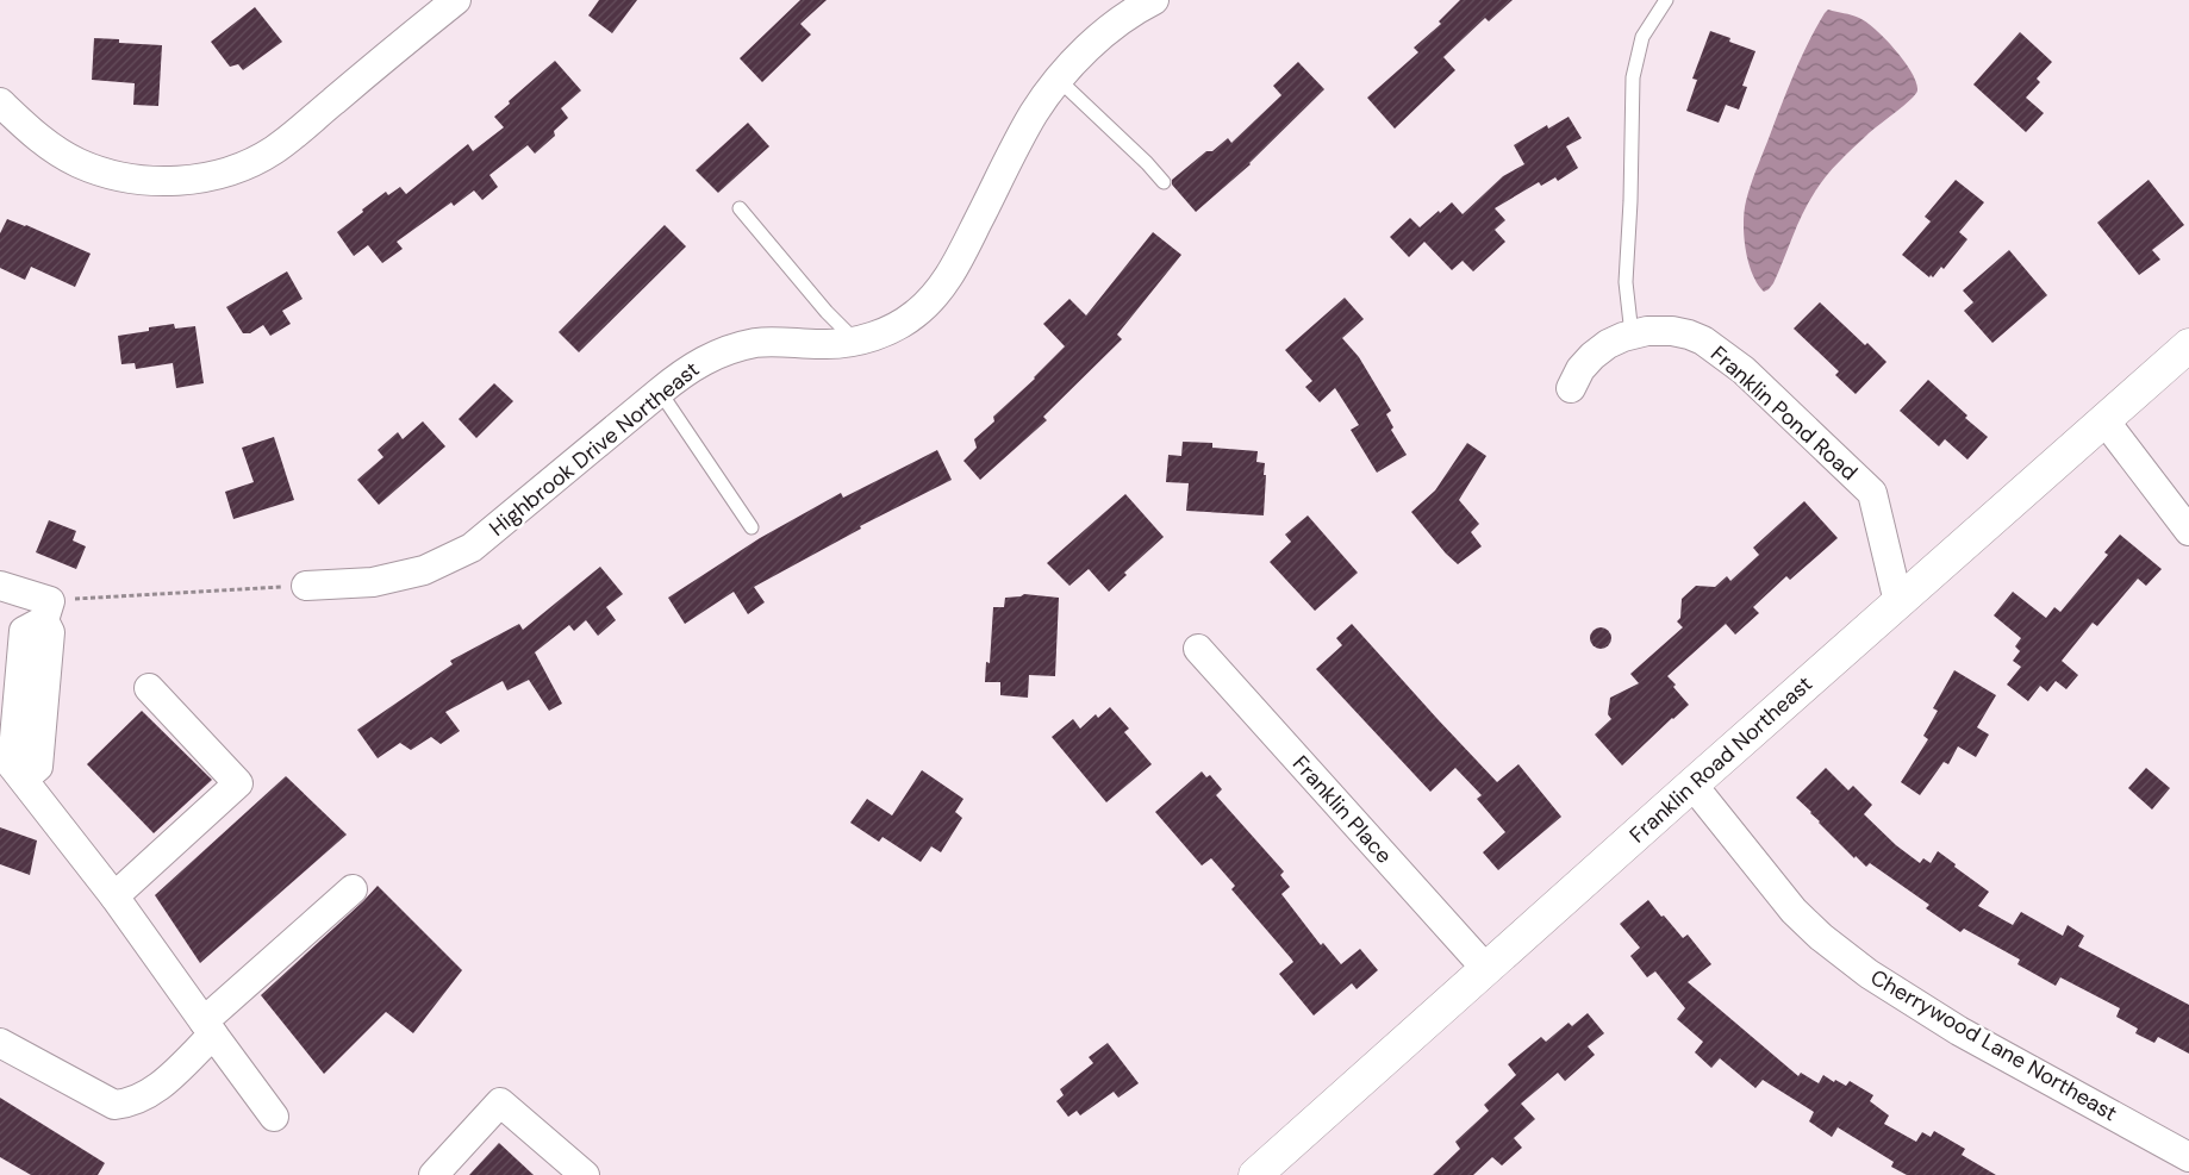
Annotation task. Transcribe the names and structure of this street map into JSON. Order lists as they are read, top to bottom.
{
  "streets": {
    "street": [
      "Franklin Pond Road",
      "Highbrook Drive Northeast",
      "Franklin Road Northeast",
      "Franklin Place",
      "Cherrywood Lane Northeast"
    ]
  },
  "crossings": [
    ["Franklin Pond Road", "Franklin Road Northeast"],
    ["Franklin Road Northeast", "Franklin Place"],
    ["Franklin Road Northeast", "Cherrywood Lane Northeast"]
  ]
}
